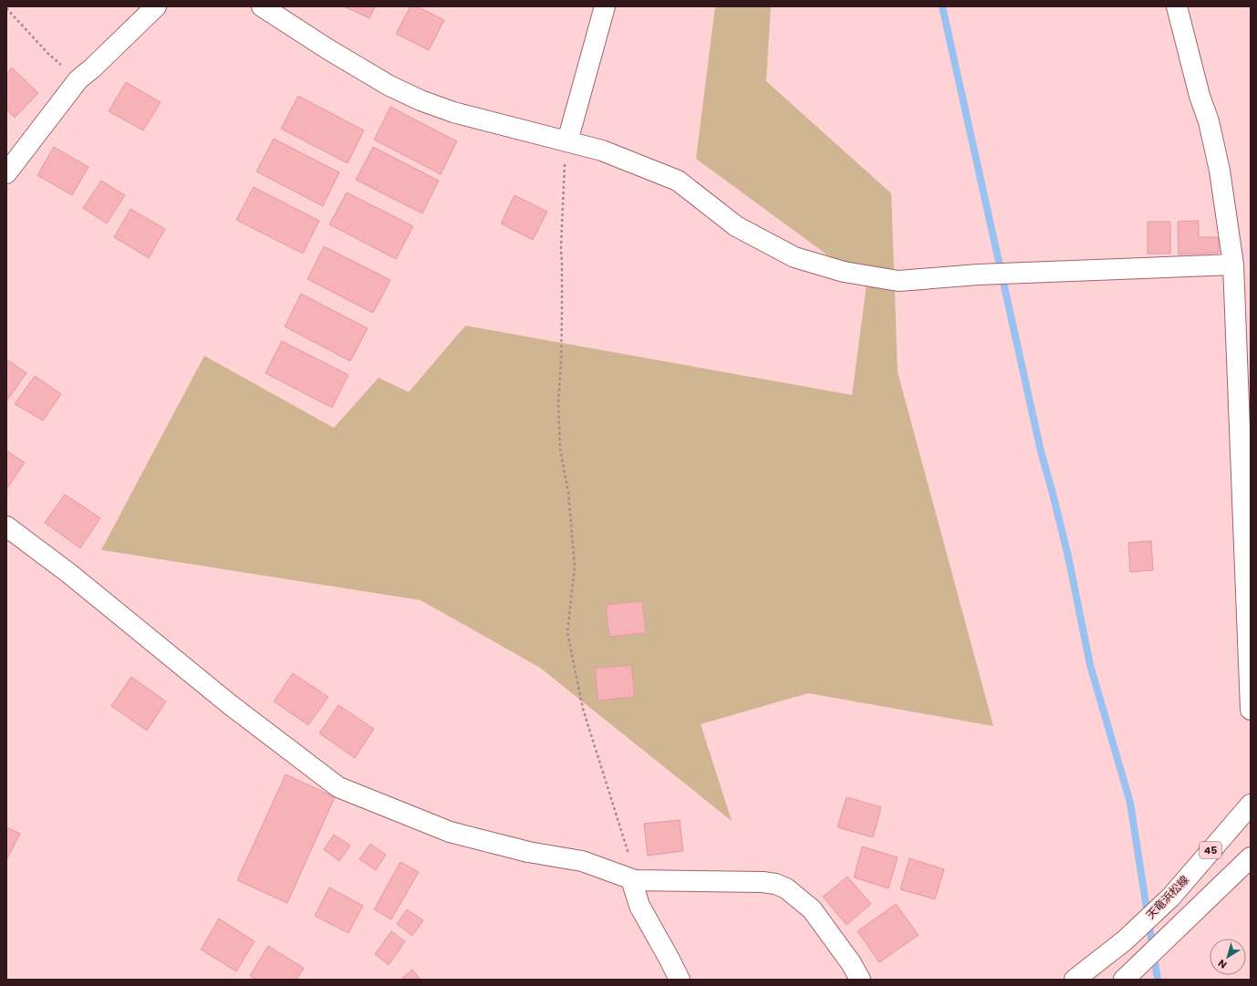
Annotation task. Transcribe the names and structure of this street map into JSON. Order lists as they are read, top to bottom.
{
  "streets": {
    "street": ["45", "天竜浜松線"]
  },
  "north": "bottom left"
}
